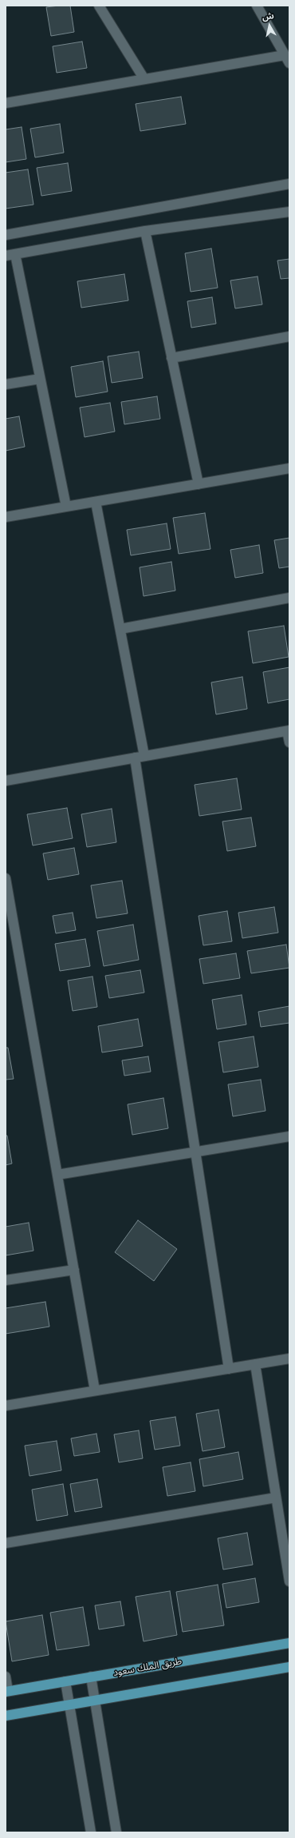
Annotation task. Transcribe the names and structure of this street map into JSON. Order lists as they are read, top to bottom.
{
  "streets": {
    "main road": ["طريق الملك سعود"]
  },
  "north": "top"
}
